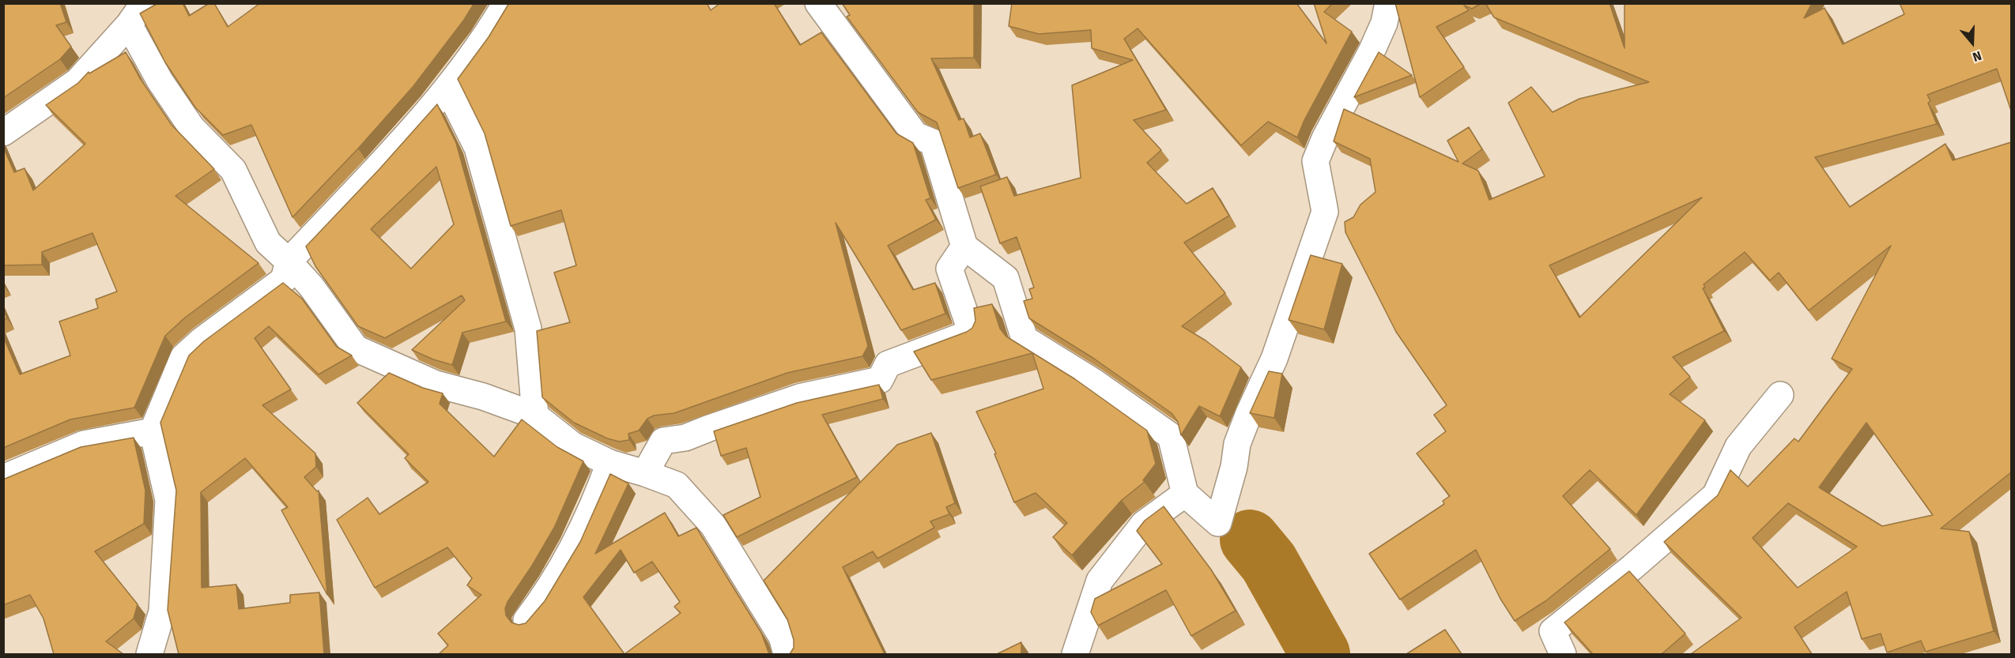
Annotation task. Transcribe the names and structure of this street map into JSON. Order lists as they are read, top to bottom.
{
  "north": "bottom"
}
